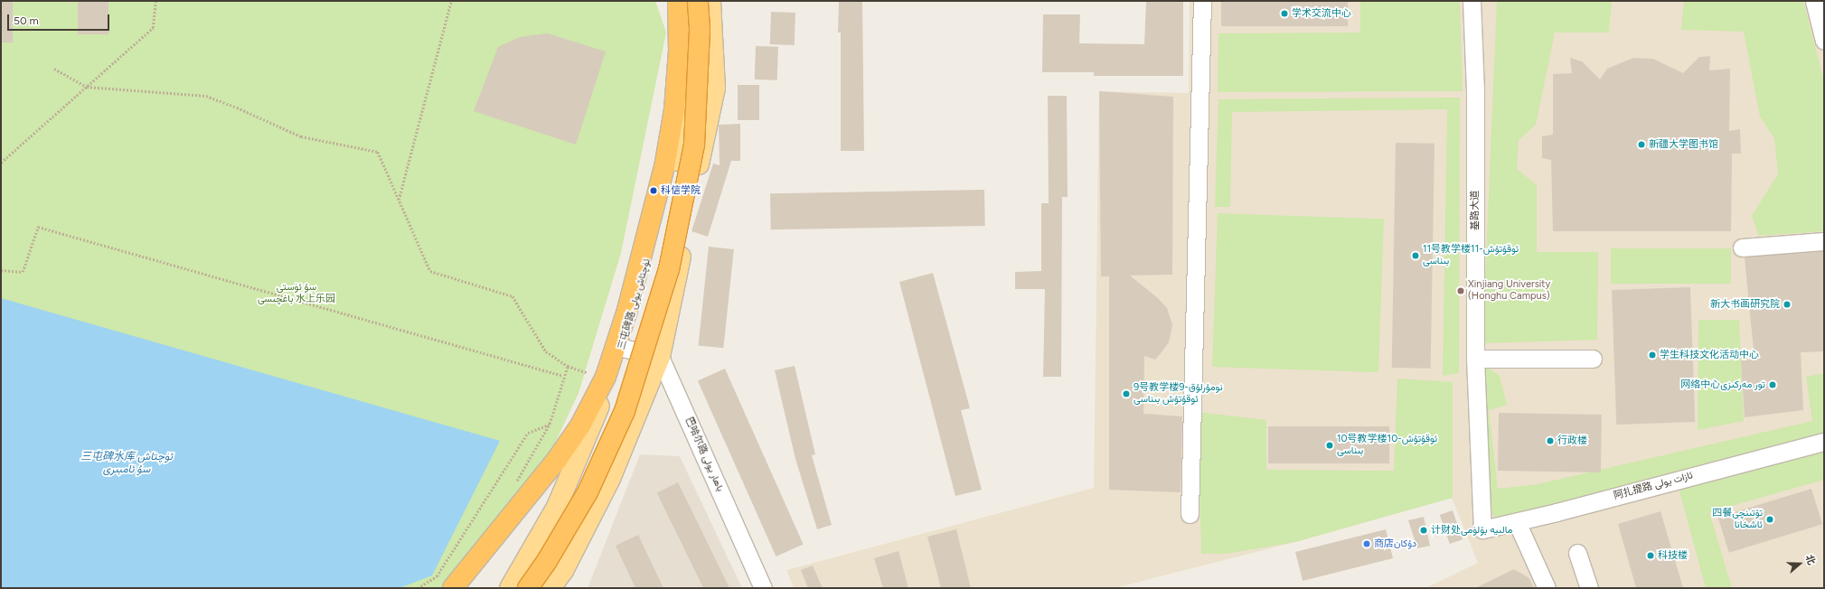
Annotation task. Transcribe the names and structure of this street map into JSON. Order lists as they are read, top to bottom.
{
  "streets": {
    "main road": ["三屯碑路 ئۈچتاش يولى"],
    "street": ["基路大道", "巴哈尔路 باھار يولى", "阿扎提路 ئازات يولى"]
  },
  "crossings": [
    ["基路大道", "阿扎提路 ئازات يولى"]
  ],
  "water": ["三屯碑水库 ئۈچتاش سۇ ئامبىرى"],
  "parks": ["سۇ ئۈستى باغچىسى 水上乐园"],
  "places": [
    "学术交流中心",
    "新疆大学图书馆",
    "科信学院",
    "11号教学楼11-ئوقۇتۇش بىناسى",
    "Xinjiang University (Honghu Campus)",
    "新大书画研究院",
    "学生科技文化活动中心",
    "网络中心تور مەركىزى",
    "9号教学楼9-نومۇرلۇق ئوقۇتۇش بىناسى",
    "行政楼",
    "10号教学楼10-ئوقۇتۇش بىناسى",
    "四餐تۆتىنچى ئاشخانا",
    "计财处مالىيە بۆلۈمى",
    "商店دۇكان",
    "科技楼"
  ],
  "scale_bar": "50 m",
  "north": "right"
}
